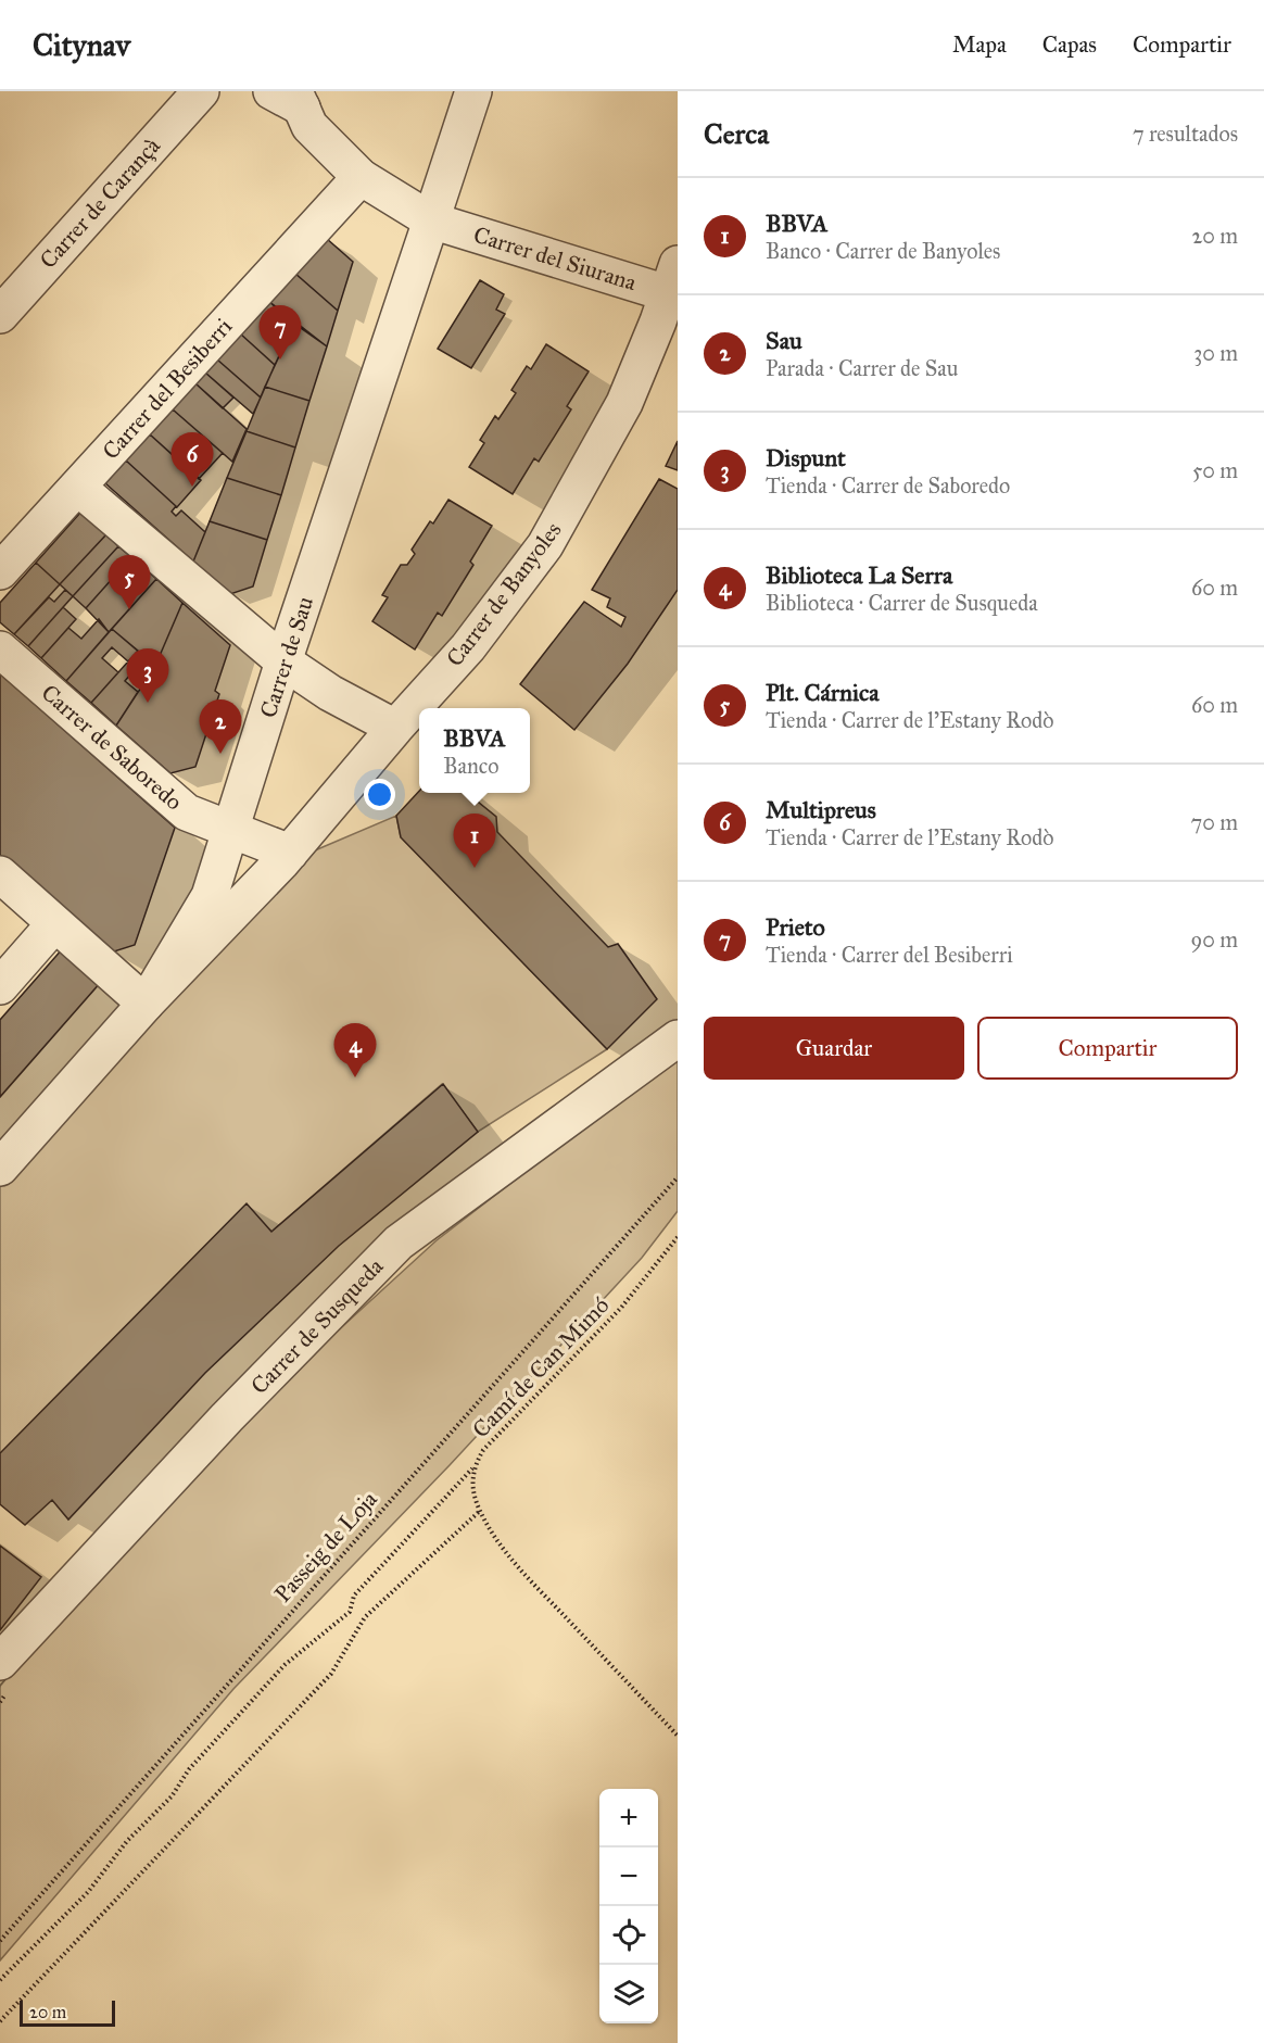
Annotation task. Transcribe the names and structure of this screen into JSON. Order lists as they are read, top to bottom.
{
  "streets": {
    "street": [
      "Carrer de Carançà",
      "Carrer del Siurana",
      "Carrer del Besiberri",
      "Carrer de Banyoles",
      "Carrer de Sau",
      "Carrer de Saboredo",
      "Carrer de Susqueda"
    ],
    "path": ["Camí de Can Mimó", "Passeig de Loja"]
  },
  "crossings": [
    ["Carrer del Siurana", "Carrer del Besiberri"],
    ["Carrer del Siurana", "Carrer de Banyoles"],
    ["Carrer del Siurana", "Carrer de Sau"],
    ["Carrer de Banyoles", "Carrer de Sau"],
    ["Carrer de Sau", "Carrer de Saboredo"]
  ],
  "scale_bar": "20 m",
  "page": {
    "header": "Citynav",
    "nav": ["Mapa", "Capas", "Compartir"],
    "heading": ["Cerca", "7 resultados"],
    "list": [
      {
        "mark": "1",
        "name": "BBVA",
        "note": "Banco · Carrer de Banyoles",
        "value": "20 m"
      },
      {
        "mark": "2",
        "name": "Sau",
        "note": "Parada · Carrer de Sau",
        "value": "30 m"
      },
      {
        "mark": "3",
        "name": "Dispunt",
        "note": "Tienda · Carrer de Saboredo",
        "value": "50 m"
      },
      {
        "mark": "4",
        "name": "Biblioteca La Serra",
        "note": "Biblioteca · Carrer de Susqueda",
        "value": "60 m"
      },
      {
        "mark": "5",
        "name": "Plt. Cárnica",
        "note": "Tienda · Carrer de l'Estany Rodò",
        "value": "60 m"
      },
      {
        "mark": "6",
        "name": "Multipreus",
        "note": "Tienda · Carrer de l'Estany Rodò",
        "value": "70 m"
      },
      {
        "mark": "7",
        "name": "Prieto",
        "note": "Tienda · Carrer del Besiberri",
        "value": "90 m"
      }
    ],
    "pins": [
      "7",
      "6",
      "5",
      "3",
      "2",
      "1",
      "4"
    ],
    "popup": ["BBVA", "Banco"],
    "buttons": ["Guardar", "Compartir"],
    "map_buttons": ["+", "−"],
    "scale": "20 m"
  }
}
